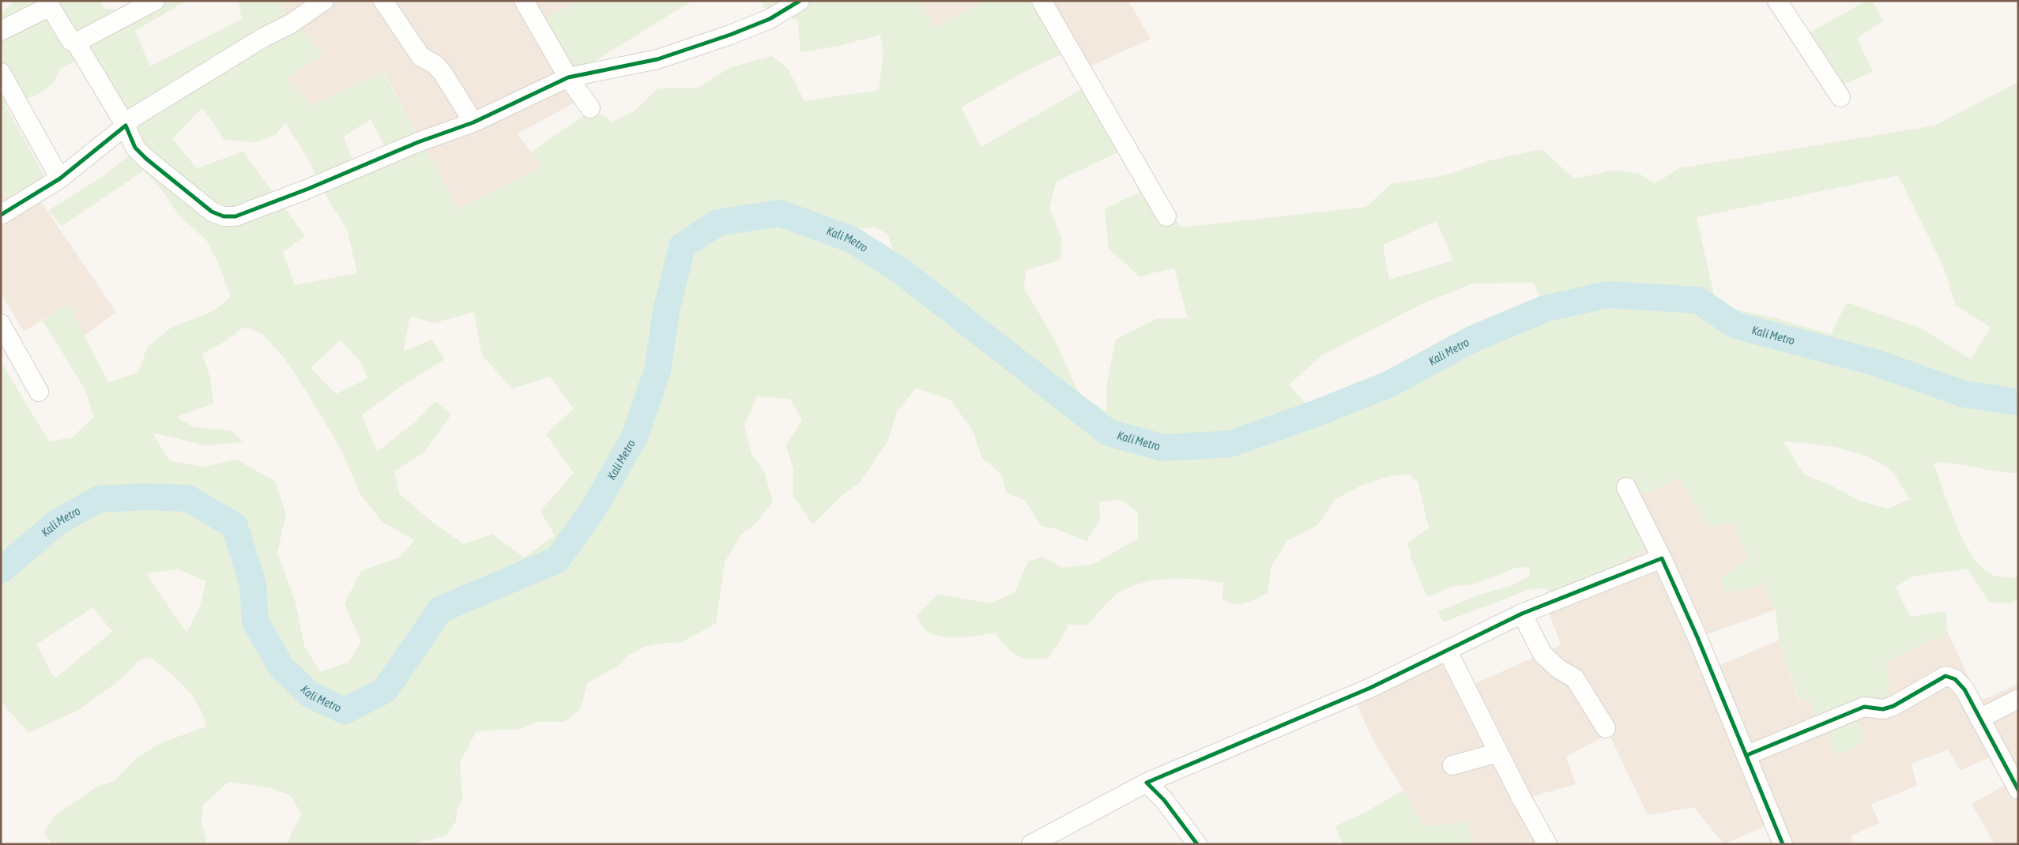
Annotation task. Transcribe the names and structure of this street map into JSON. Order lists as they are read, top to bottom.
{
  "water": ["Kali Metro"]
}
